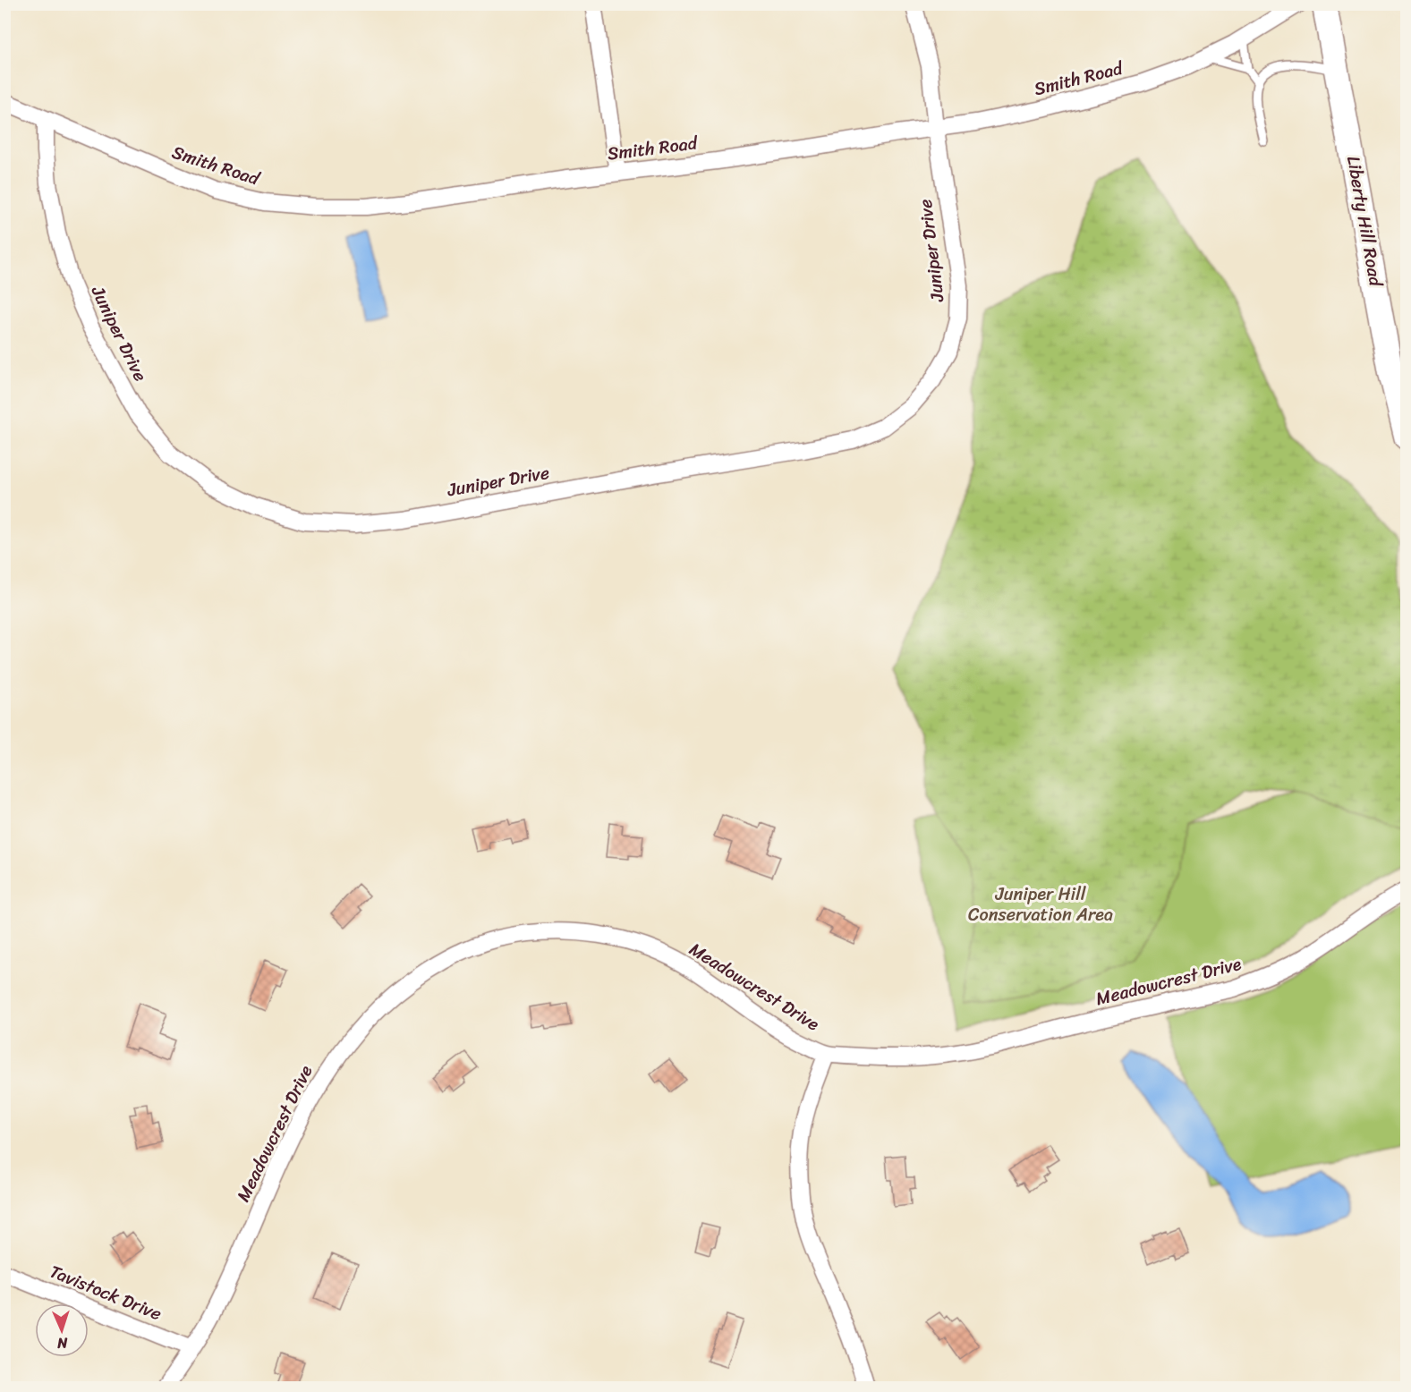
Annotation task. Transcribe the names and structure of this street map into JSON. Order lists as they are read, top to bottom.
{
  "streets": {
    "street": [
      "Smith Road",
      "Liberty Hill Road",
      "Juniper Drive",
      "Meadowcrest Drive",
      "Tavistock Drive"
    ]
  },
  "crossings": [
    ["Smith Road", "Juniper Drive"],
    ["Meadowcrest Drive", "Tavistock Drive"]
  ],
  "parks": ["Juniper Hill Conservation Area"],
  "north": "bottom"
}
